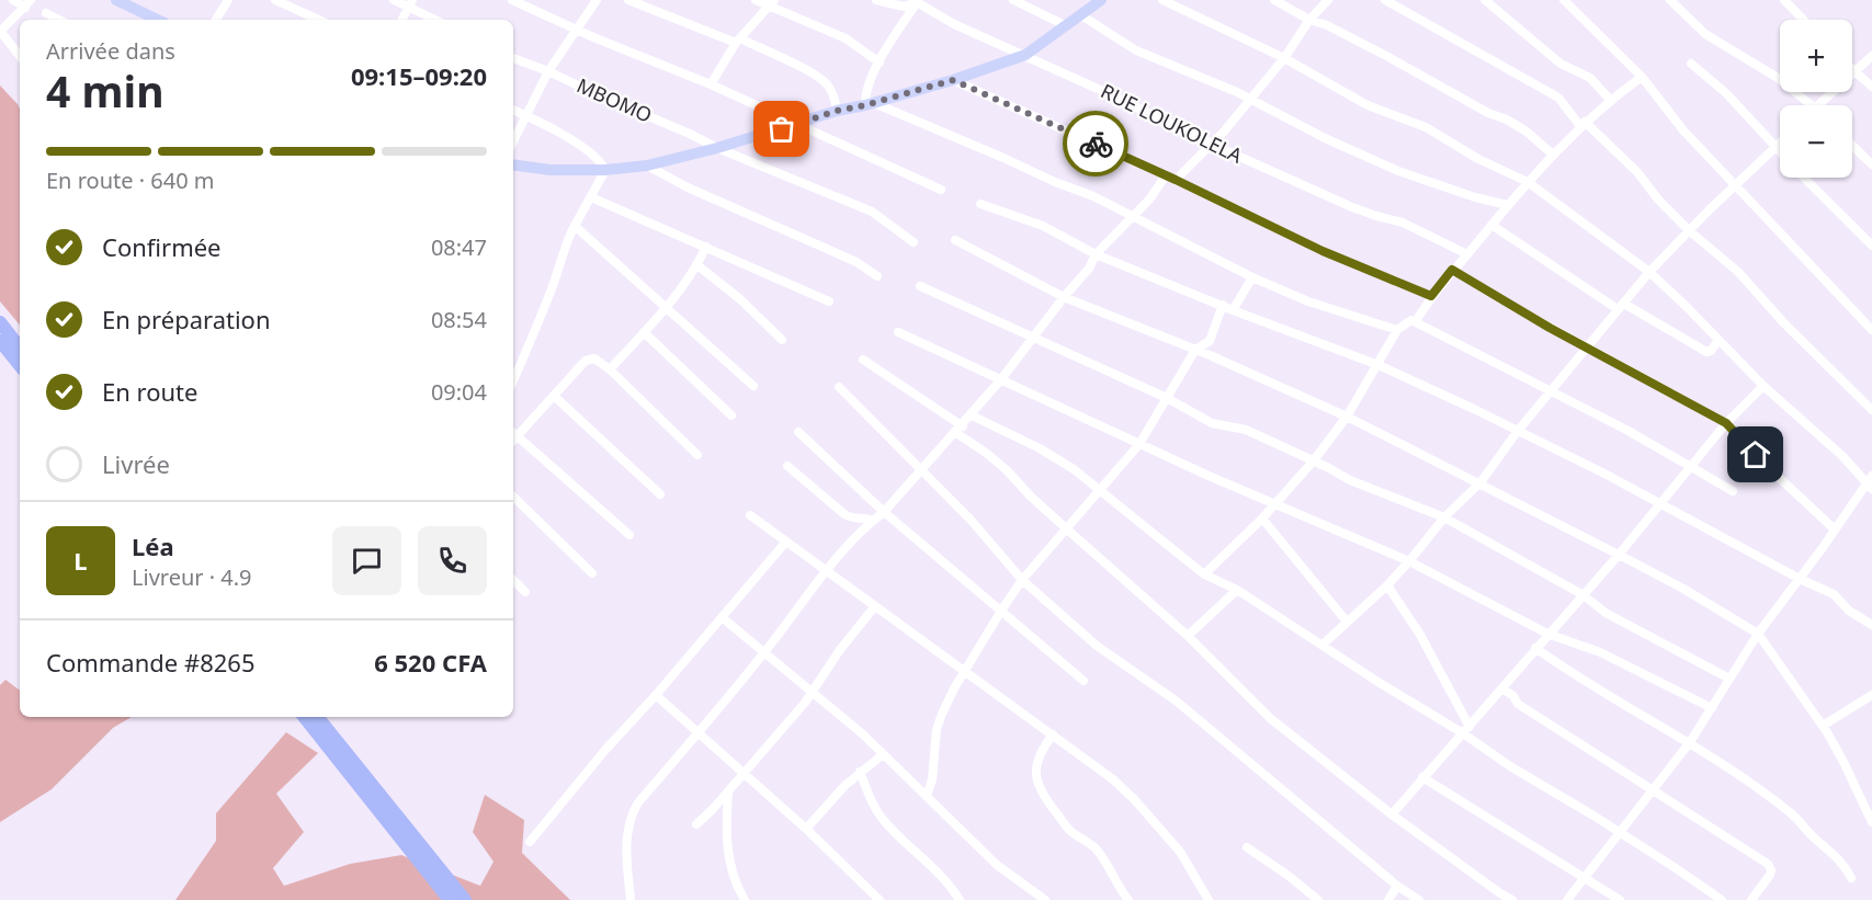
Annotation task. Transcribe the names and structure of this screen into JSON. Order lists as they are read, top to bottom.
{
  "streets": {
    "street": ["MBOMO", "RUE LOUKOLELA"]
  },
  "page": {
    "map_buttons": ["+", "−"],
    "heading": ["4 min", "Arrivée dans", "09:15–09:20"],
    "panel": [
      "Léa",
      "Livreur · 4.9",
      "Commande #8265",
      "6 520 CFA"
    ],
    "bar": "En route · 640 m",
    "list": [
      ["Confirmée", "08:47"],
      ["En préparation", "08:54"],
      ["En route", "09:04"],
      "Livrée"
    ],
    "round": "L"
  }
}
